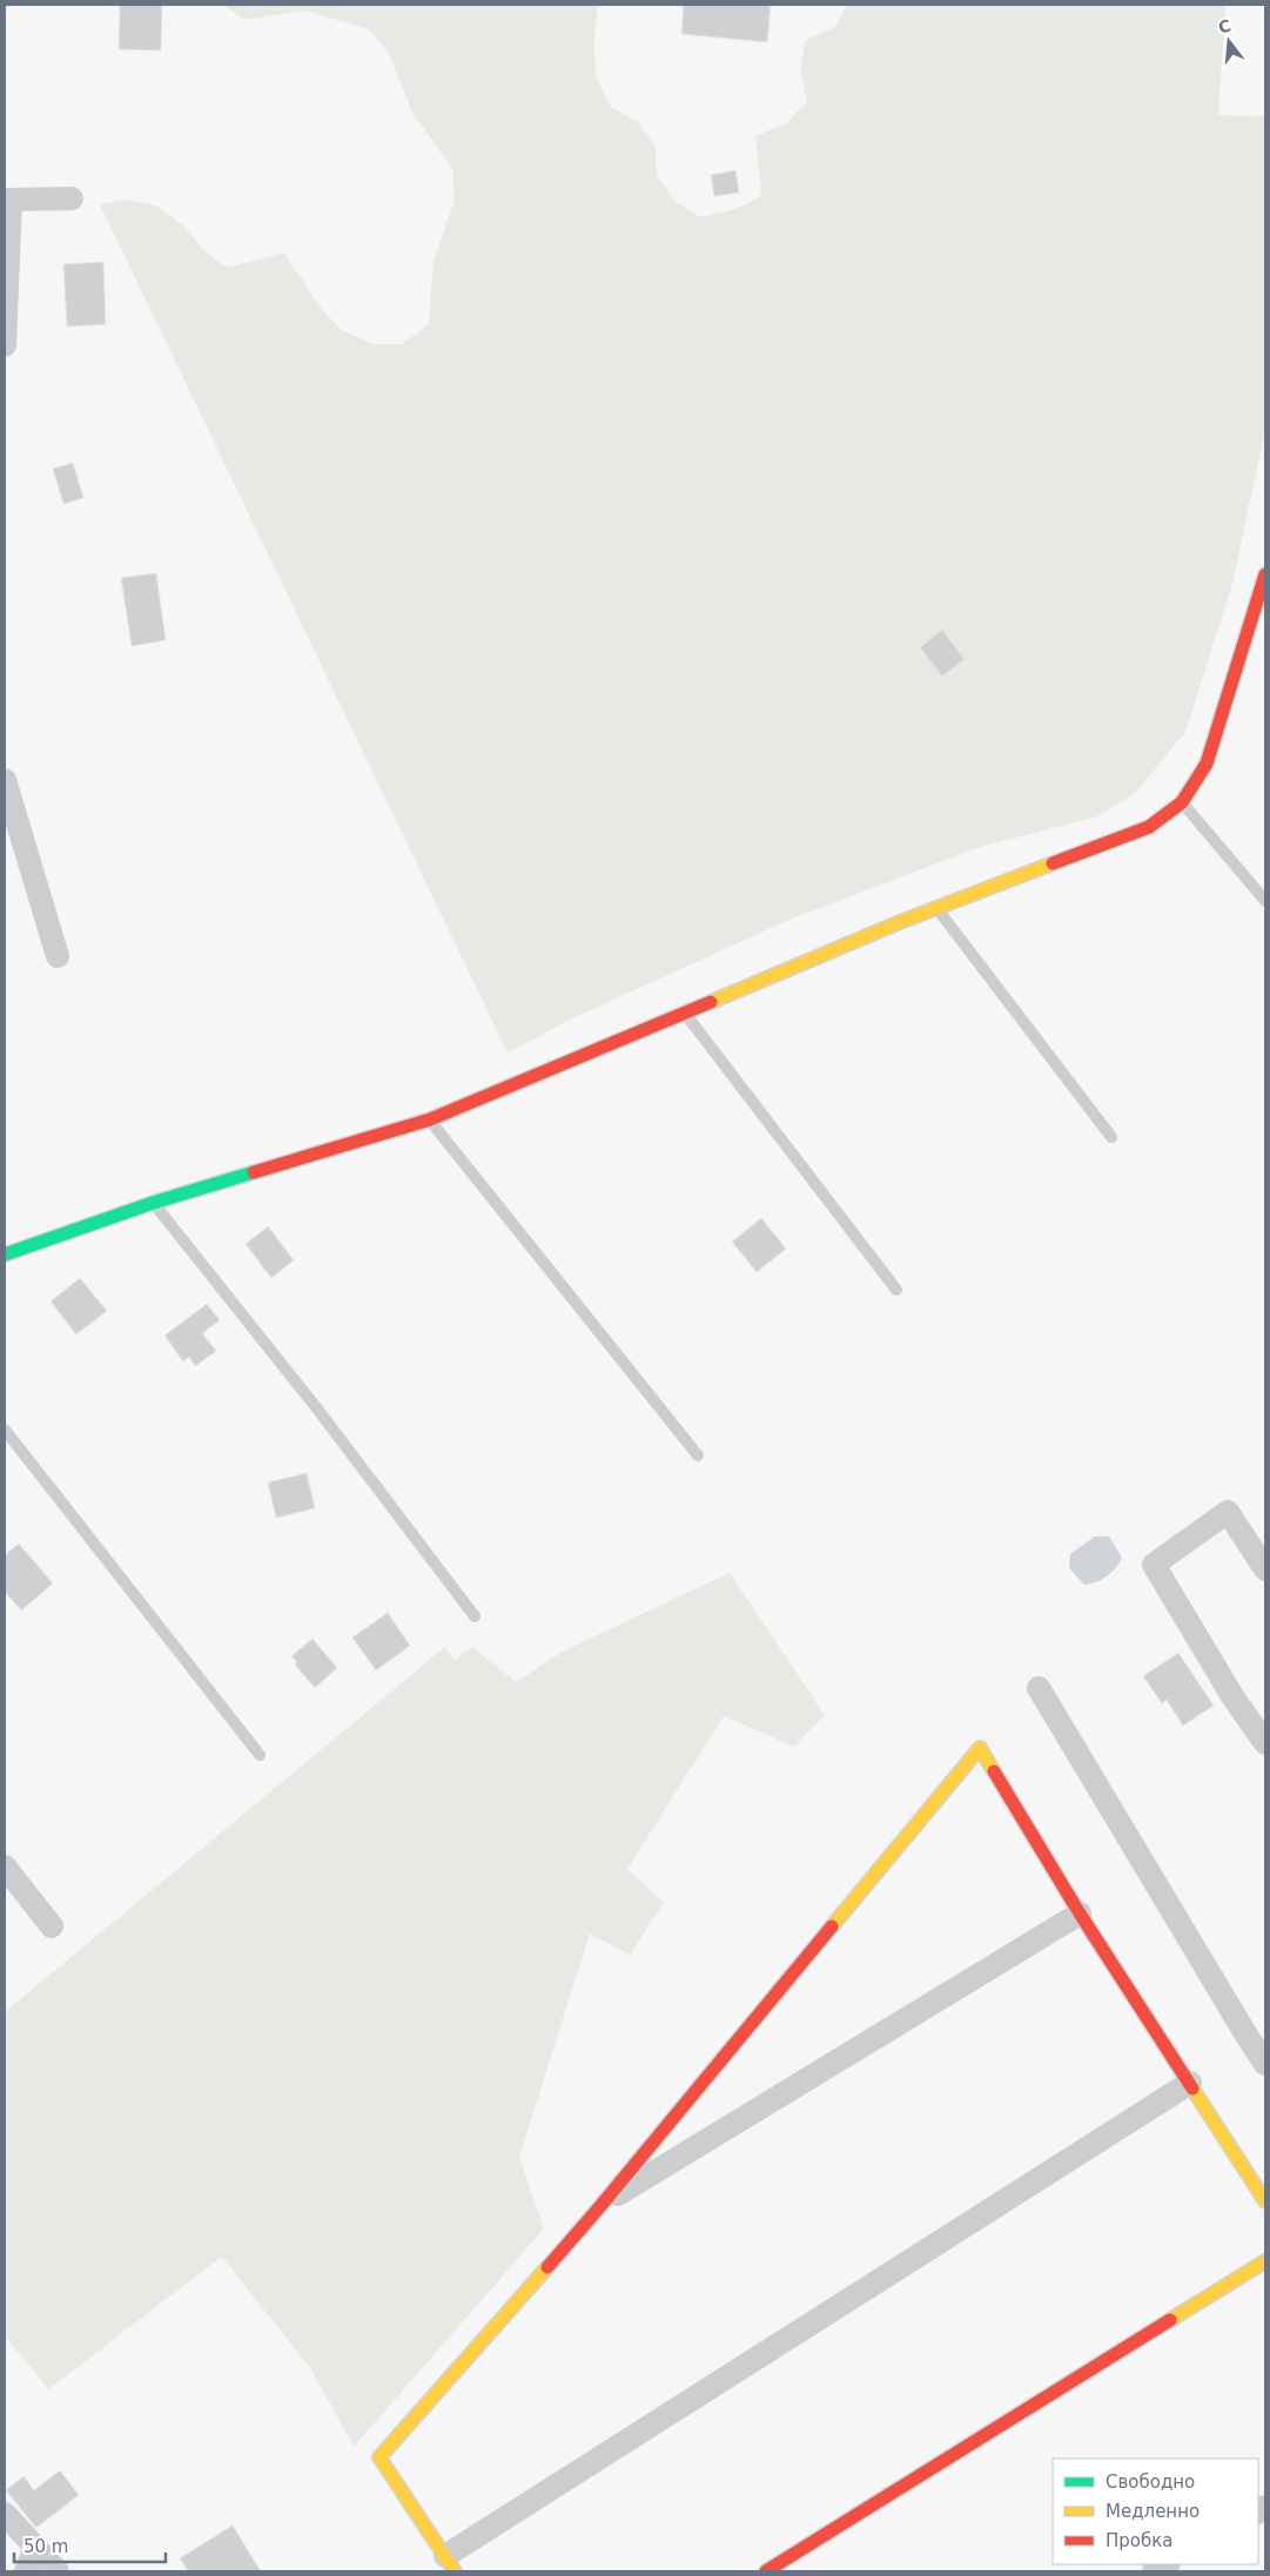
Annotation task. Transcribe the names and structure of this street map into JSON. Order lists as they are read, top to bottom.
{
  "legend": ["Свободно", "Медленно", "Пробка"],
  "scale_bar": "50 m",
  "north": "top"
}
